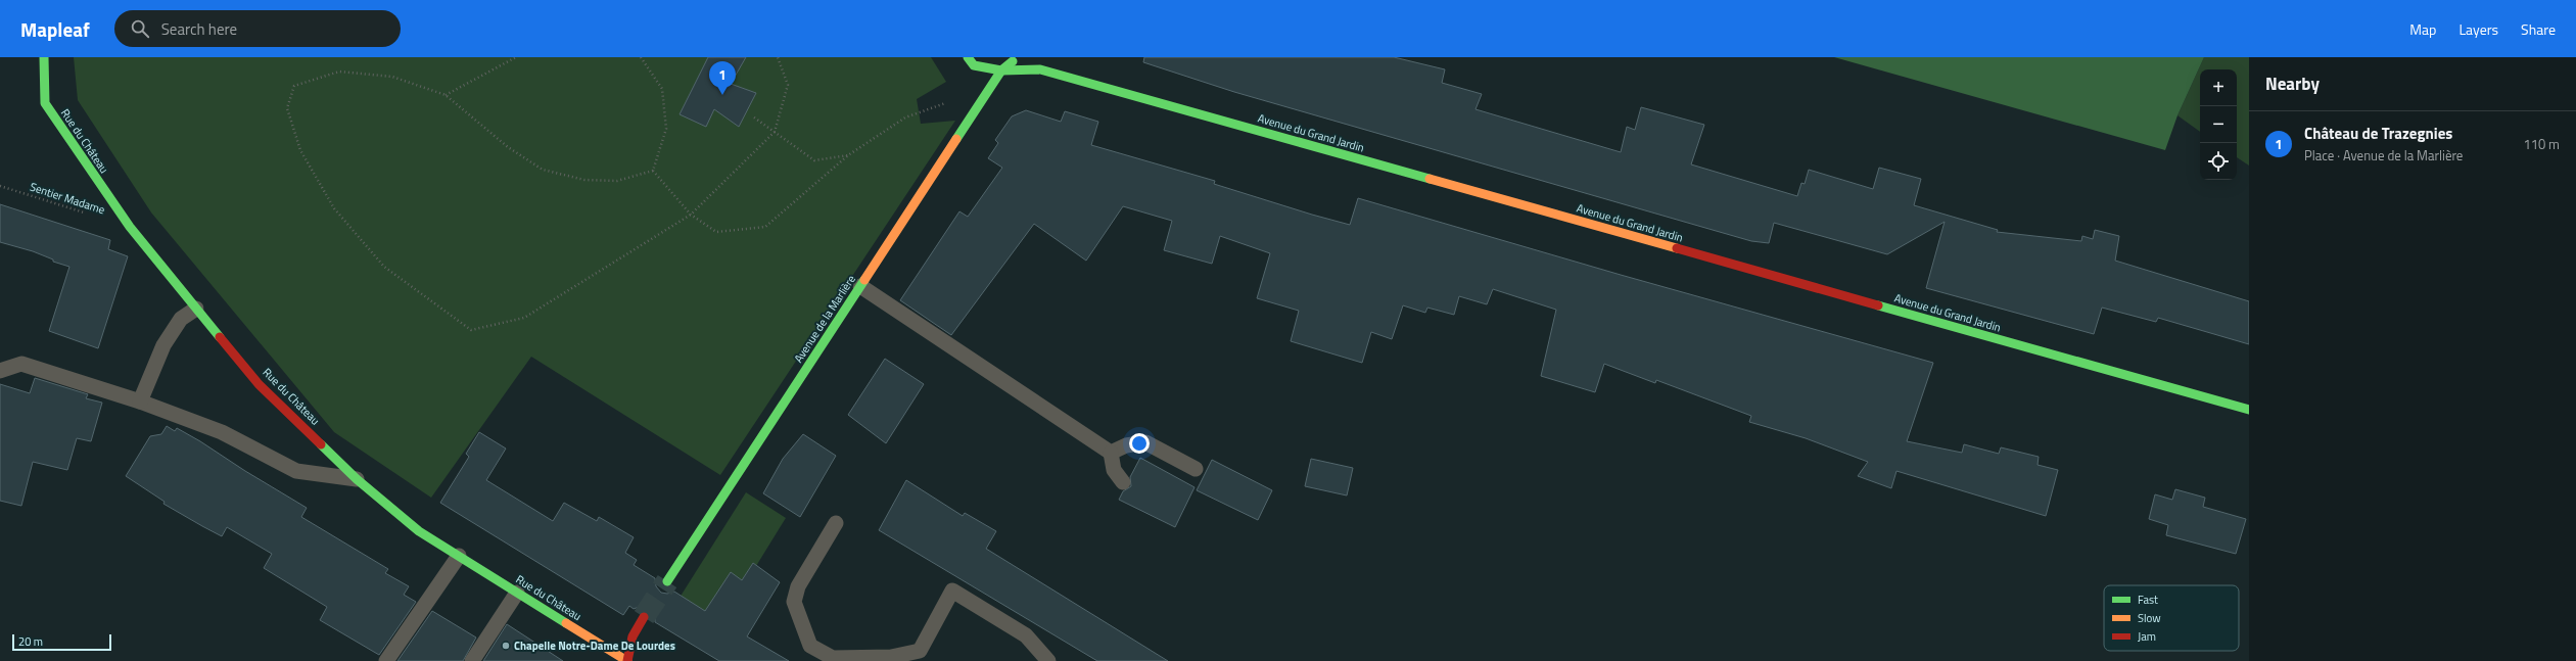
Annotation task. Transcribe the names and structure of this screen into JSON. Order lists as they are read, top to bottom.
{
  "streets": {
    "street": ["Avenue du Grand Jardin", "Rue du Château", "Avenue de la Marlière"],
    "path": ["Sentier Madame"]
  },
  "crossings": [
    ["Avenue du Grand Jardin", "Avenue de la Marlière"]
  ],
  "places": ["Chapelle Notre-Dame De Lourdes"],
  "legend": ["Fast", "Slow", "Jam"],
  "scale_bar": "20 m",
  "page": {
    "header": "Mapleaf",
    "search": "Search here",
    "nav": ["Map", "Layers", "Share"],
    "heading": "Nearby",
    "pins": "1",
    "map_buttons": ["+", "−"],
    "list": [
      {
        "mark": "1",
        "name": "Château de Trazegnies",
        "note": "Place · Avenue de la Marlière",
        "value": "110 m"
      }
    ],
    "scale": "20 m"
  }
}
